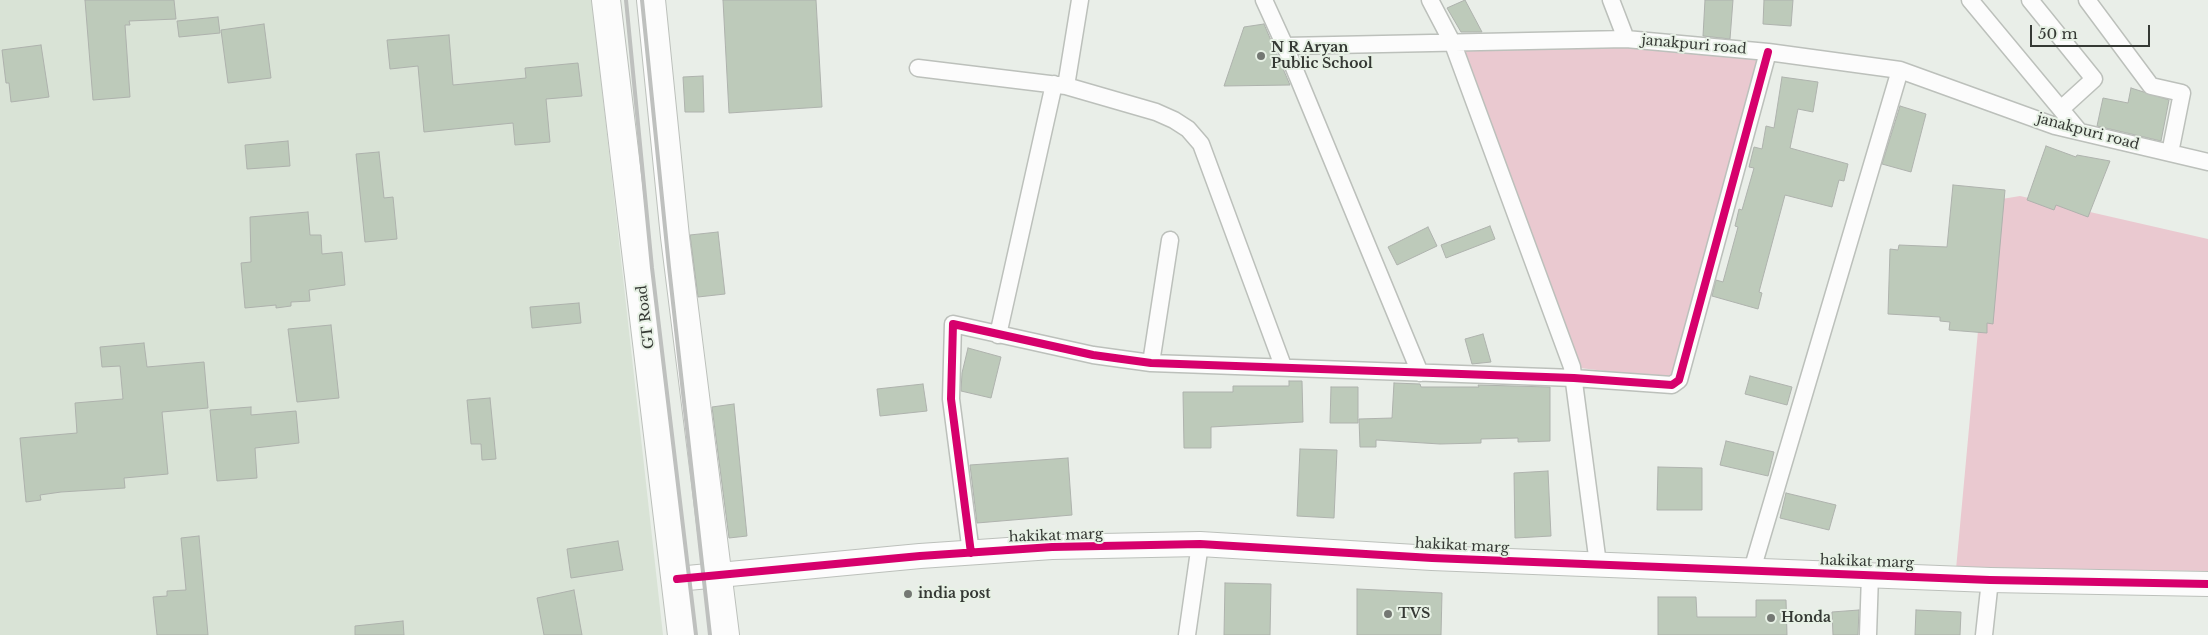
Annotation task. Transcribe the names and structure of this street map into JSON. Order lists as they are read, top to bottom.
{
  "streets": {
    "highway": ["GT Road"],
    "street": ["janakpuri road", "hakikat marg"]
  },
  "crossings": [
    ["GT Road", "hakikat marg"]
  ],
  "places": [
    "N R Aryan Public School",
    "india post",
    "TVS",
    "Honda"
  ],
  "scale_bar": "50 m"
}
